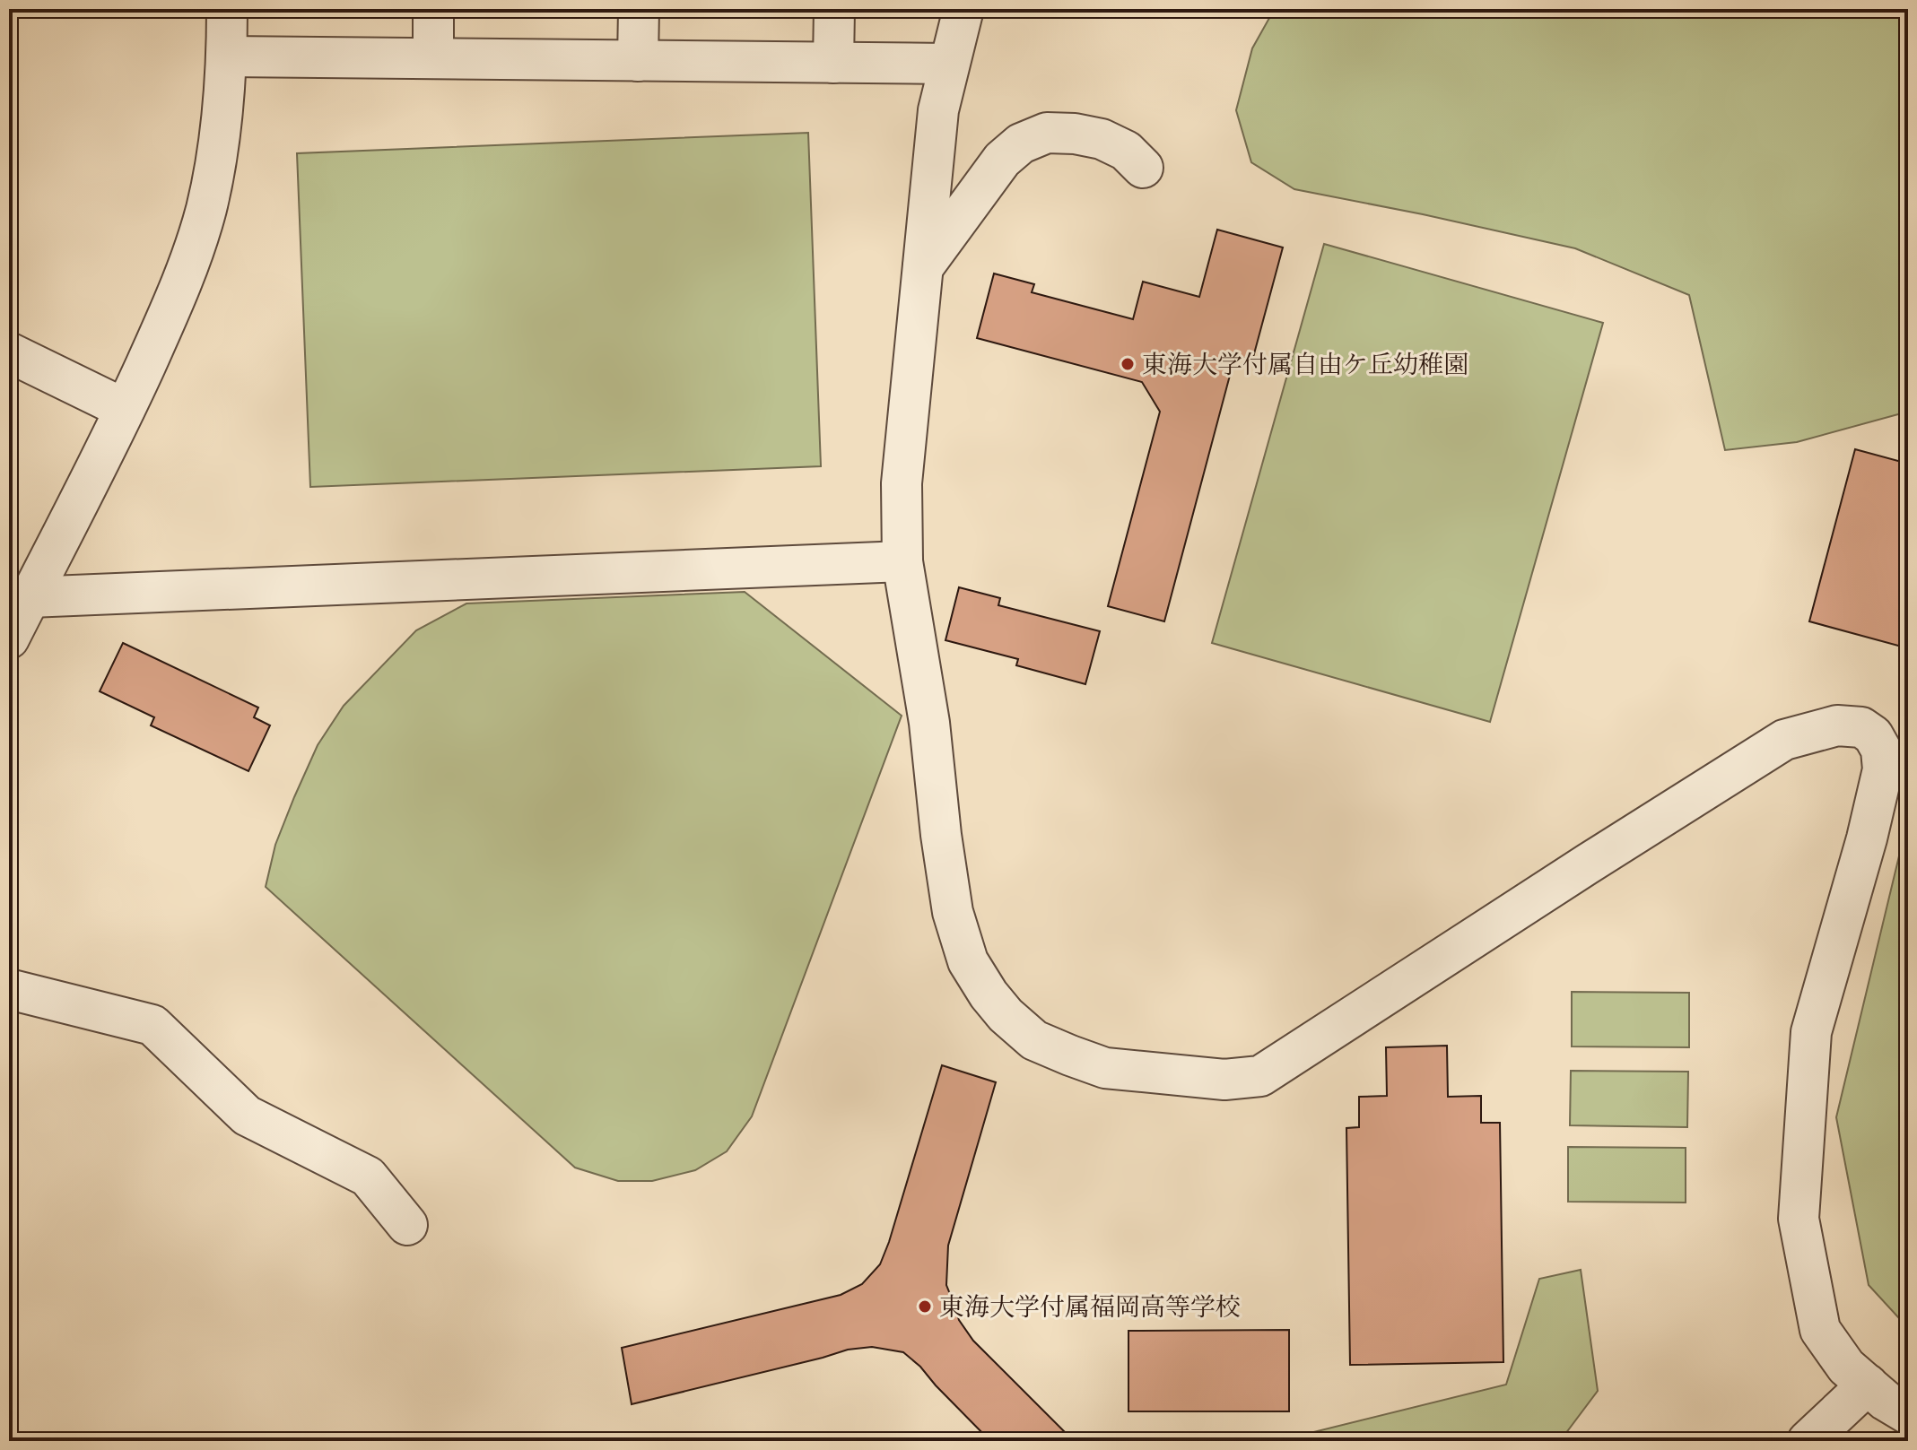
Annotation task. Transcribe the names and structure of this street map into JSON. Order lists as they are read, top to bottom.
{
  "places": ["東海大学付属自由ケ丘幼稚園", "東海大学付属福岡高等学校"]
}
